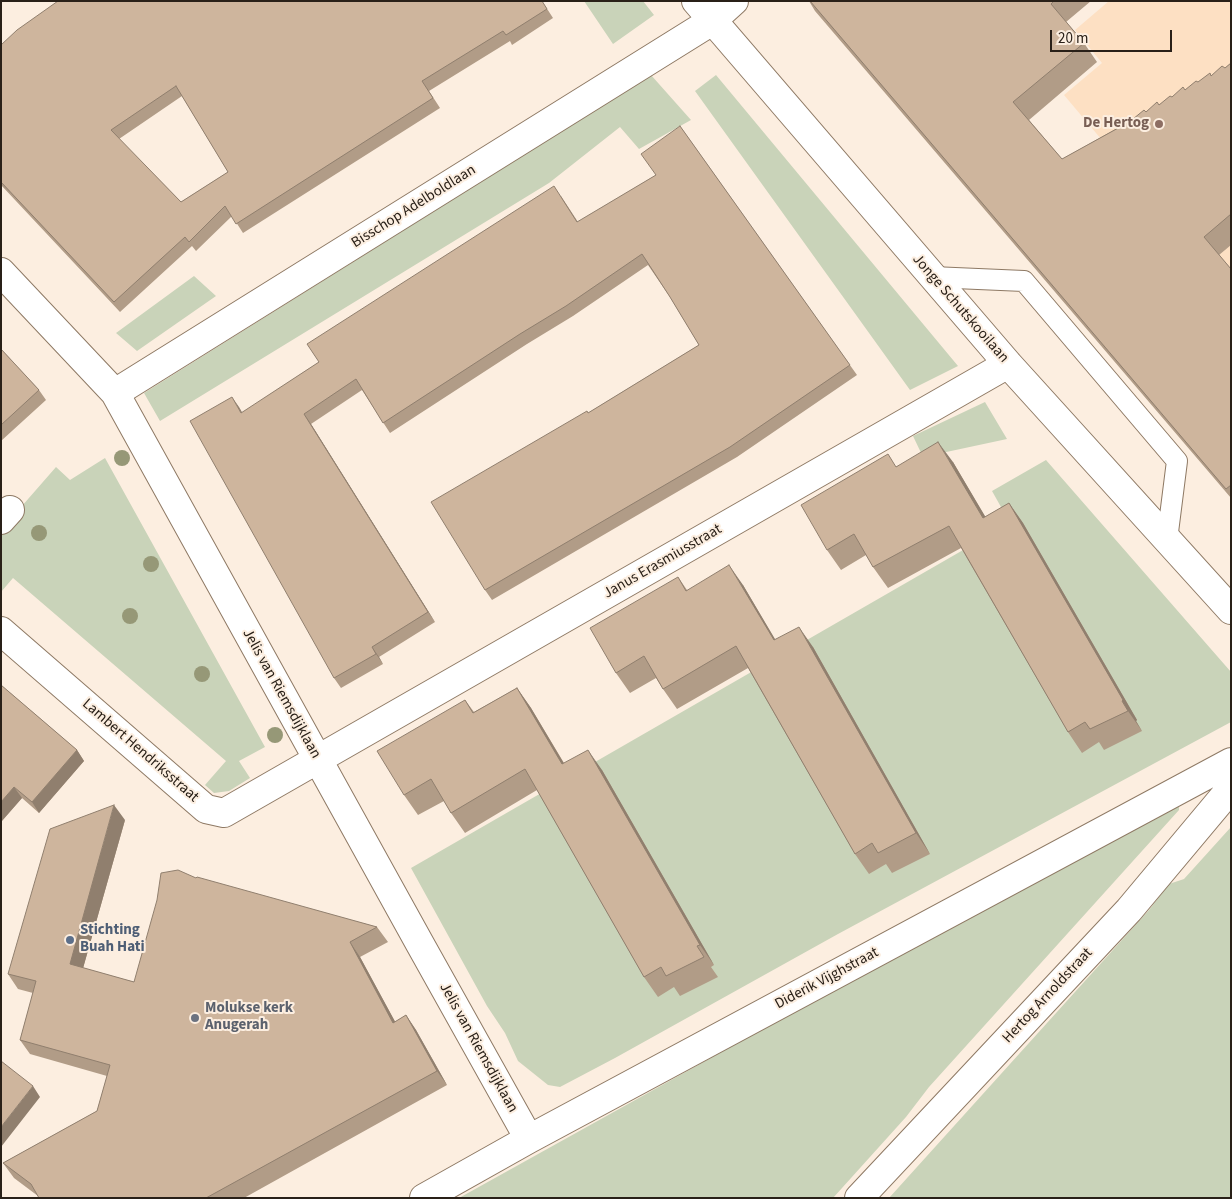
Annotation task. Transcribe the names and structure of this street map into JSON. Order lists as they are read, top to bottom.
{
  "streets": {
    "street": [
      "Bisschop Adelboldlaan",
      "Jonge Schutskooilaan",
      "Janus Erasmiusstraat",
      "Jelis van Riemsdijklaan",
      "Lambert Hendriksstraat",
      "Diderik Vijghstraat",
      "Hertog Arnoldstraat"
    ]
  },
  "crossings": [
    ["Bisschop Adelboldlaan", "Jonge Schutskooilaan"],
    ["Bisschop Adelboldlaan", "Jelis van Riemsdijklaan"],
    ["Jonge Schutskooilaan", "Janus Erasmiusstraat"],
    ["Janus Erasmiusstraat", "Jelis van Riemsdijklaan"],
    ["Janus Erasmiusstraat", "Lambert Hendriksstraat"],
    ["Jelis van Riemsdijklaan", "Lambert Hendriksstraat"],
    ["Jelis van Riemsdijklaan", "Diderik Vijghstraat"]
  ],
  "places": ["De Hertog", "Stichting Buah Hati", "Molukse kerk Anugerah"],
  "scale_bar": "20 m"
}
